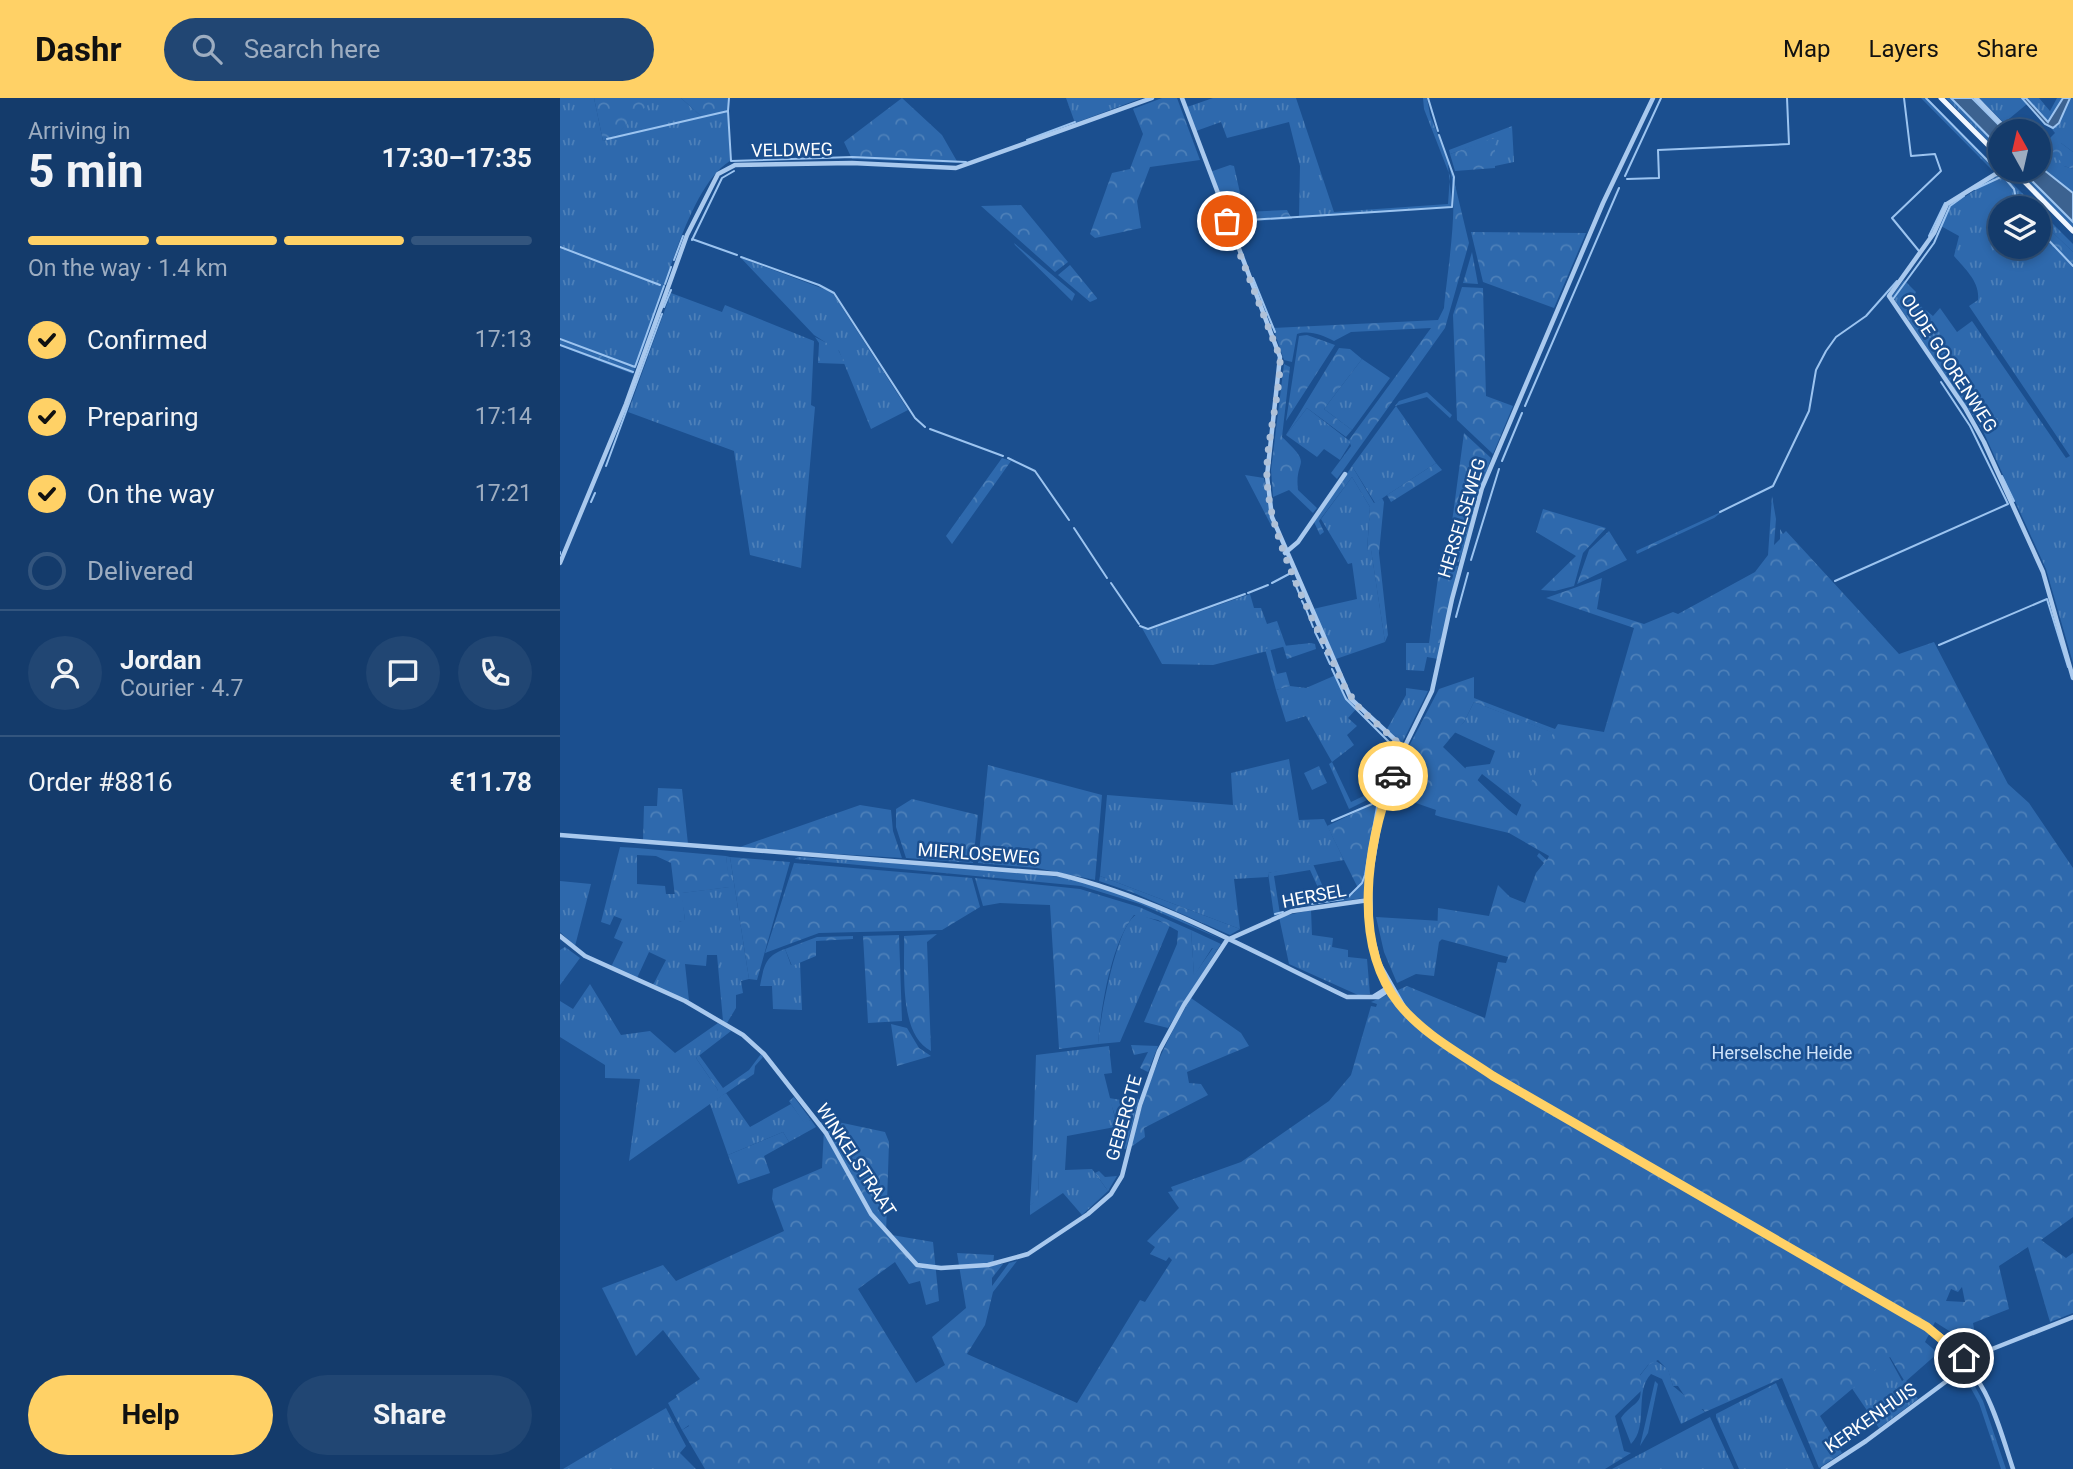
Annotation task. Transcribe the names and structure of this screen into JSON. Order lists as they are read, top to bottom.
{
  "streets": {
    "street": [
      "VELDWEG",
      "OUDE GOORENWEG",
      "HERSELSEWEG",
      "MIERLOSEWEG",
      "HERSEL",
      "GEBERGTE",
      "WINKELSTRAAT",
      "KERKENHUIS"
    ]
  },
  "crossings": [
    ["HERSELSEWEG", "MIERLOSEWEG"],
    ["HERSELSEWEG", "HERSEL"],
    ["HERSELSEWEG", "KERKENHUIS"],
    ["MIERLOSEWEG", "HERSEL"],
    ["MIERLOSEWEG", "GEBERGTE"],
    ["HERSEL", "GEBERGTE"],
    ["GEBERGTE", "WINKELSTRAAT"]
  ],
  "parks": ["Herselsche Heide"],
  "north": "top",
  "page": {
    "header": "Dashr",
    "search": "Search here",
    "nav": ["Map", "Layers", "Share"],
    "heading": ["5 min", "Arriving in", "17:30–17:35"],
    "panel": [
      "Jordan",
      "Courier · 4.7",
      "Order #8816",
      "€11.78"
    ],
    "bar": "On the way · 1.4 km",
    "list": [
      ["Confirmed", "17:13"],
      ["Preparing", "17:14"],
      ["On the way", "17:21"],
      "Delivered"
    ],
    "buttons": ["Help", "Share"]
  }
}
